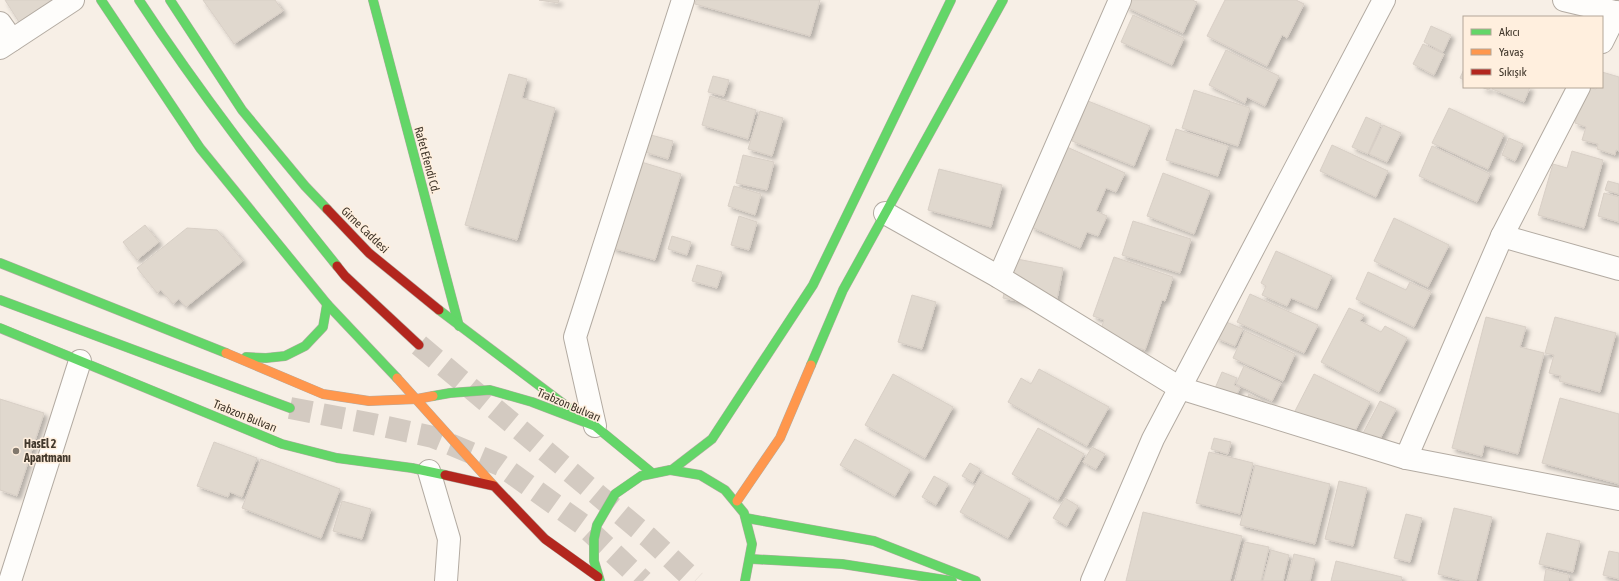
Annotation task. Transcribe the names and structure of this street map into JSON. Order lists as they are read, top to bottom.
{
  "streets": {
    "main road": ["Rafet Efendi Cd.", "Girne Caddesi", "Trabzon Bulvarı"]
  },
  "crossings": [
    ["Rafet Efendi Cd.", "Girne Caddesi"],
    ["Girne Caddesi", "Trabzon Bulvarı"]
  ],
  "places": ["HasEl 2 Apartmanı"],
  "legend": ["Akıcı", "Yavaş", "Sıkışık"]
}
